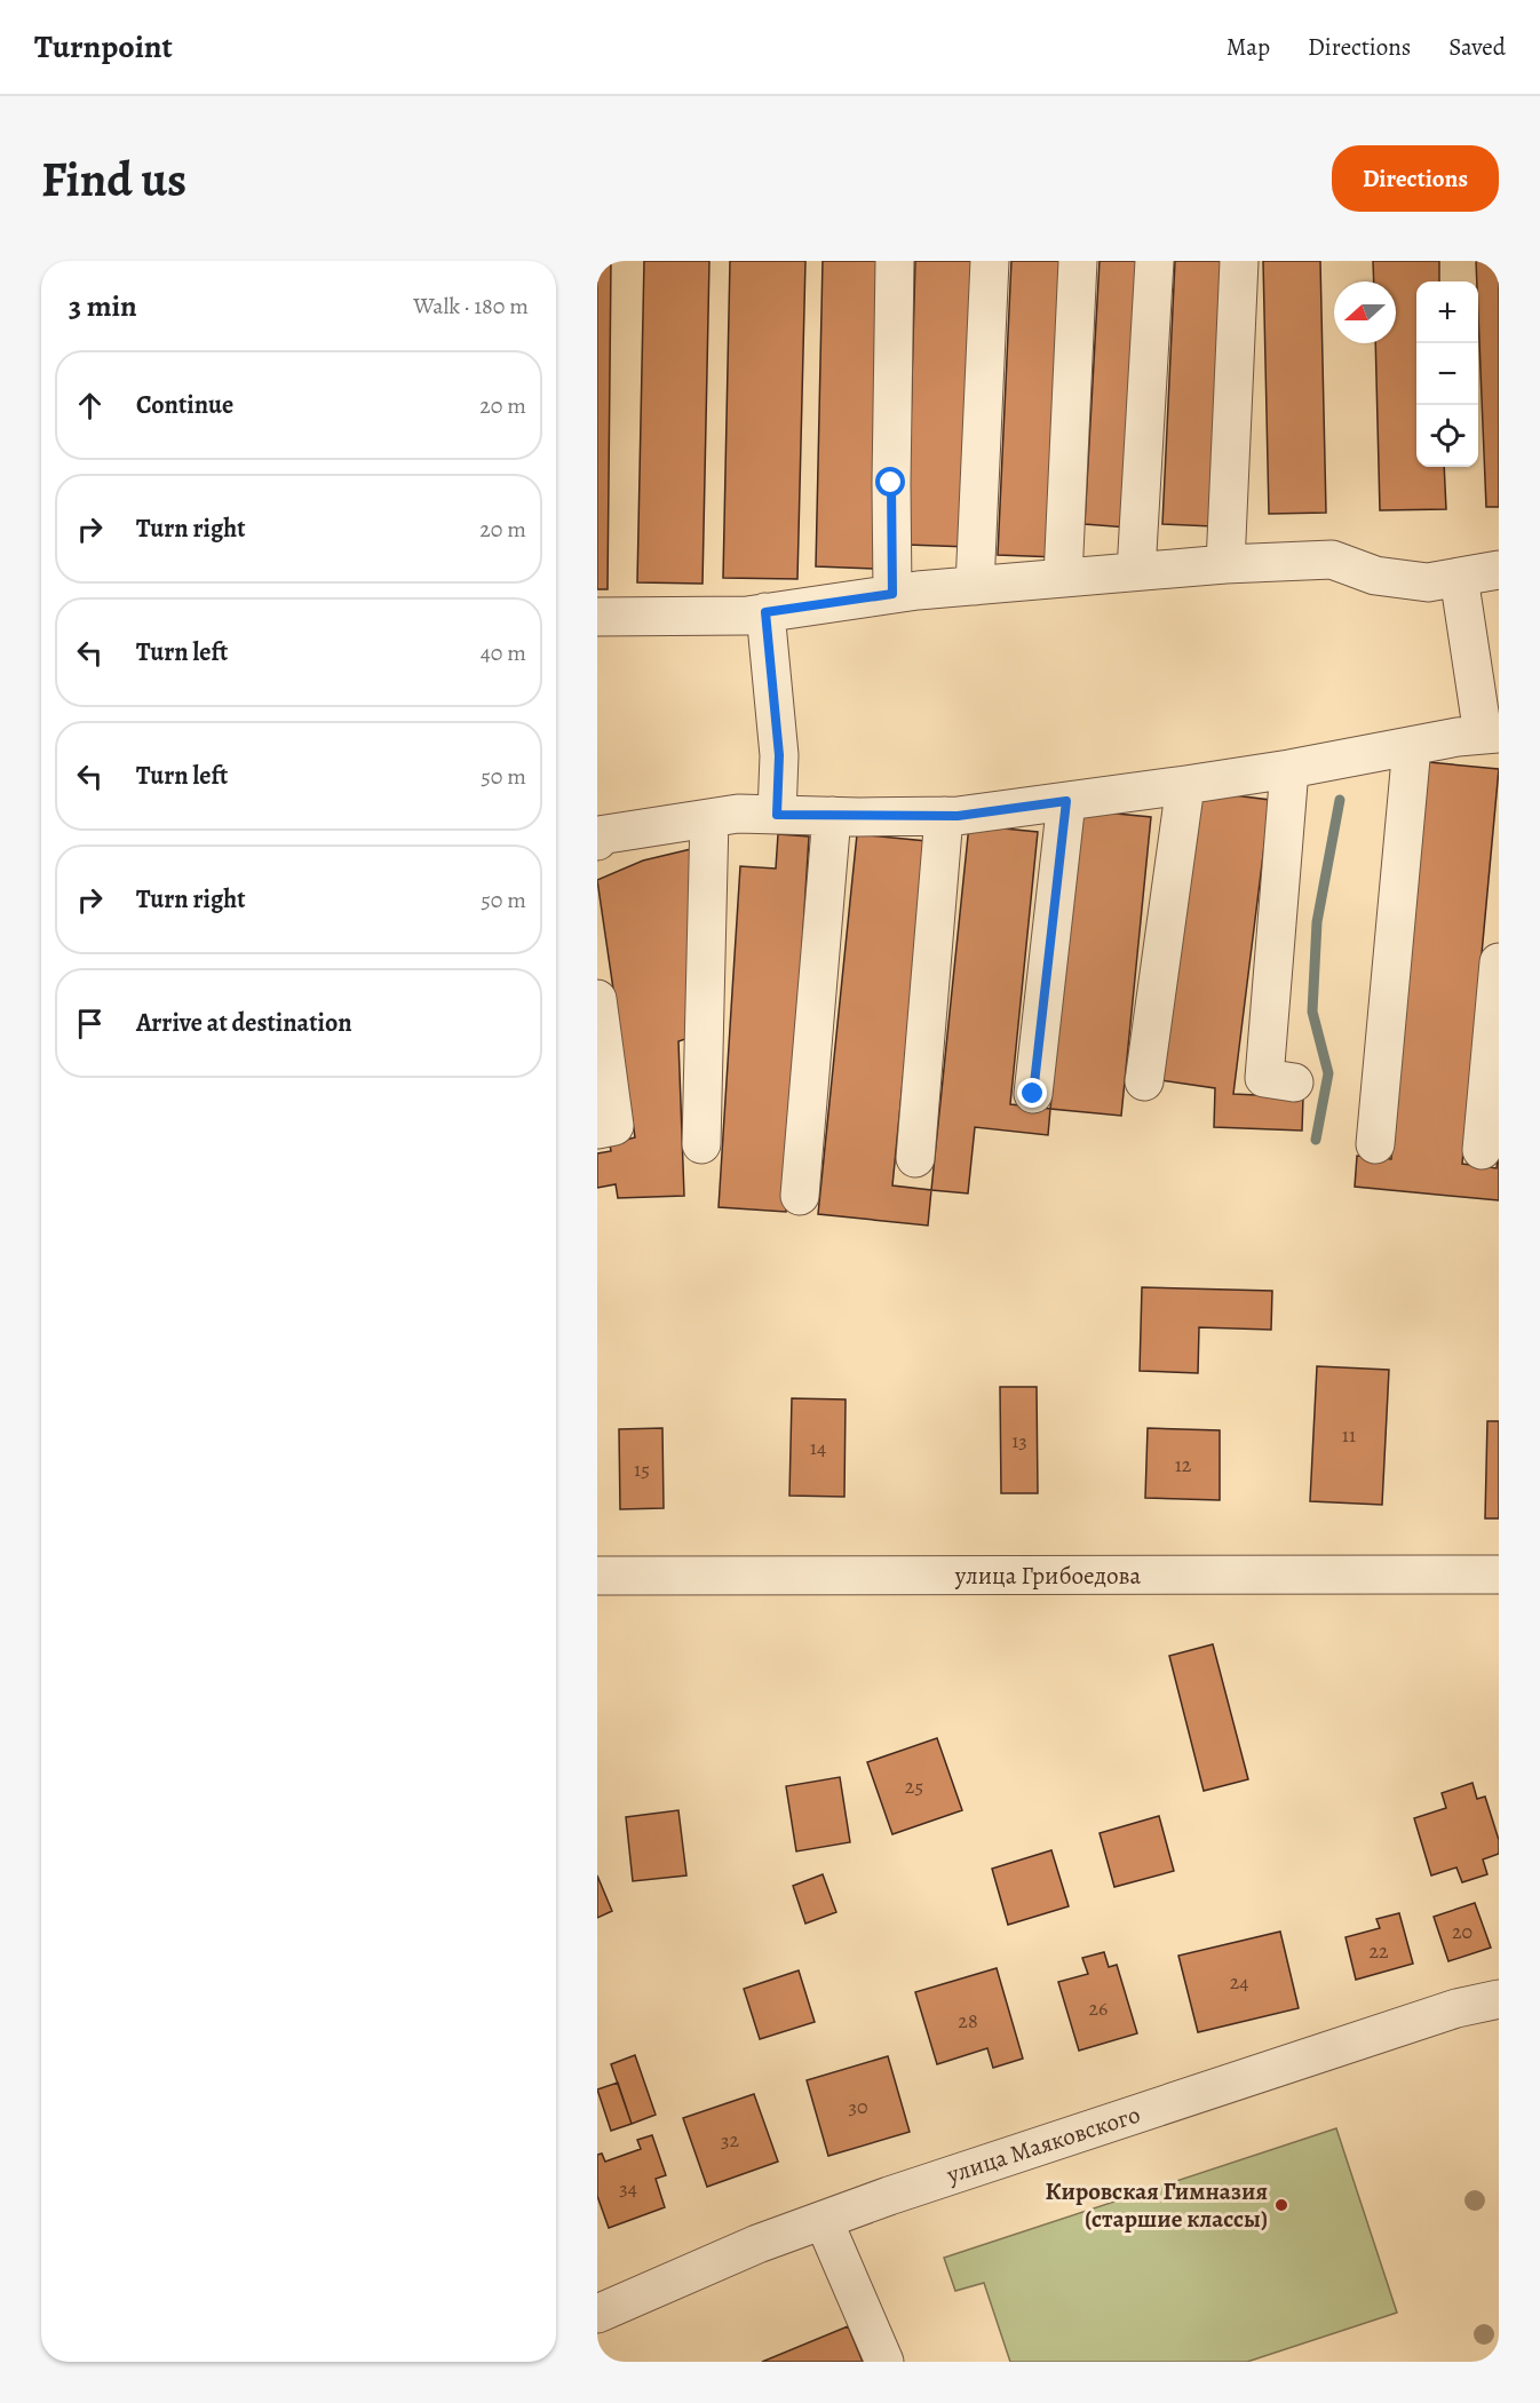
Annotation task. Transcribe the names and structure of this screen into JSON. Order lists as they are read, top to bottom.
{
  "streets": {
    "street": ["улица Грибоедова", "улица Маяковского"]
  },
  "places": ["Кировская Гимназия (старшие классы)"],
  "house_numbers": [
    "11",
    "13",
    "14",
    "12",
    "15",
    "25",
    "20",
    "22",
    "24",
    "26",
    "28",
    "30",
    "32",
    "34"
  ],
  "north": "left",
  "page": {
    "header": "Turnpoint",
    "nav": ["Map", "Directions", "Saved"],
    "buttons": "Directions",
    "title": "Find us",
    "heading": ["3 min", "Walk · 180 m"],
    "map_buttons": ["+", "−"],
    "list": [
      ["Continue", "20 m"],
      ["Turn right", "20 m"],
      ["Turn left", "40 m"],
      ["Turn left", "50 m"],
      ["Turn right", "50 m"],
      "Arrive at destination"
    ]
  }
}
